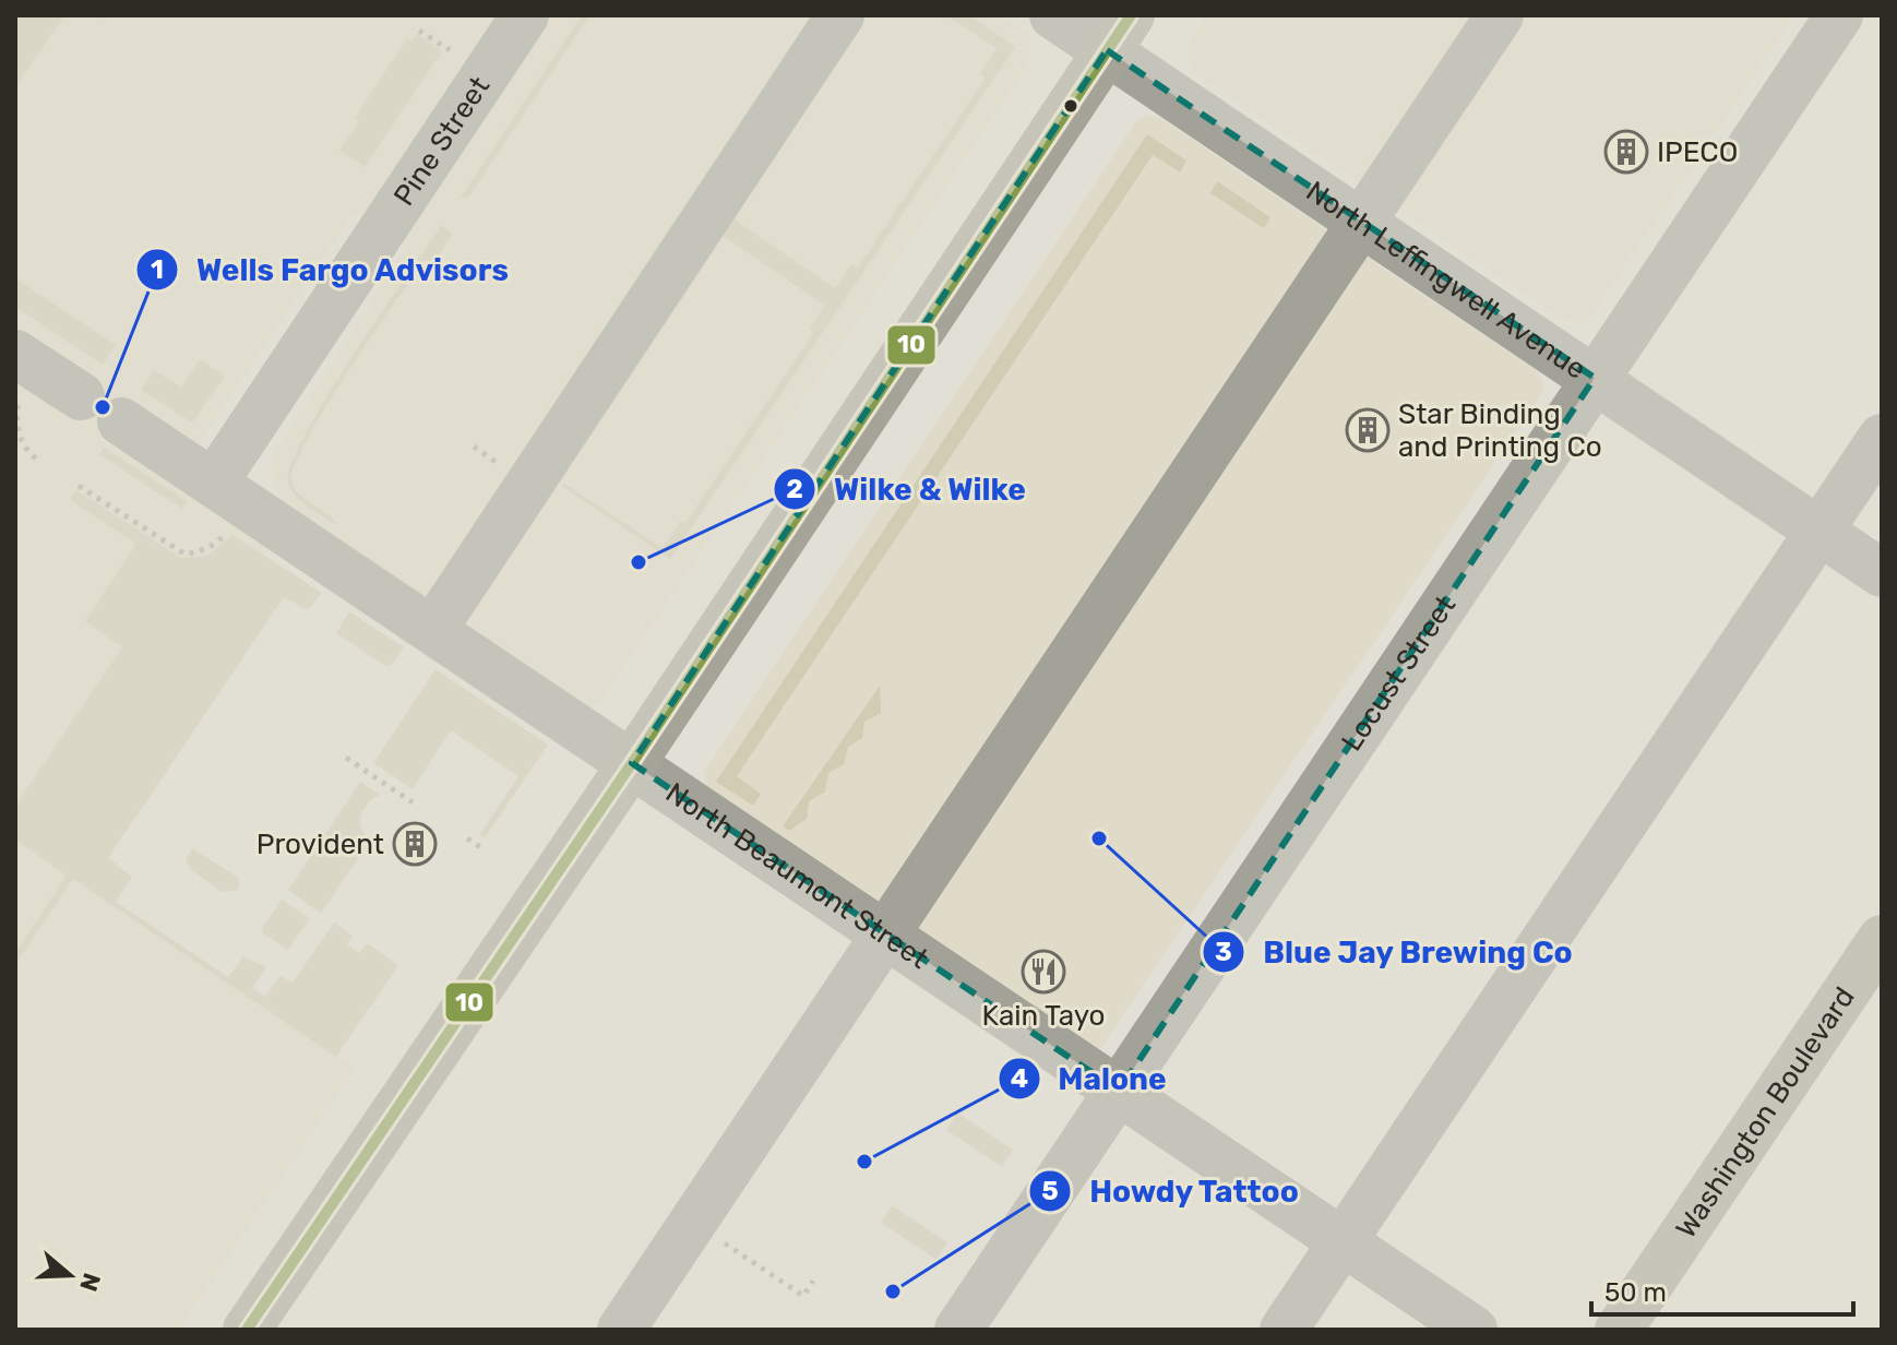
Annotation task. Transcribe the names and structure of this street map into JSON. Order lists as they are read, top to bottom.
{
  "streets": {
    "main road": ["Washington Boulevard"],
    "street": [
      "Pine Street",
      "North Leffingwell Avenue",
      "Locust Street",
      "North Beaumont Street"
    ]
  },
  "crossings": [
    ["Pine Street", "North Beaumont Street"],
    ["North Leffingwell Avenue", "Locust Street"],
    ["Locust Street", "North Beaumont Street"]
  ],
  "places": {
    "building": ["IPECO", "Star Binding and Printing Co", "Provident"],
    "other": [
      "Wells Fargo Advisors",
      "Wilke & Wilke",
      "Blue Jay Brewing Co",
      "Malone",
      "Howdy Tattoo"
    ],
    "restaurant": ["Kain Tayo"]
  },
  "lines": ["transit line 10"],
  "scale_bar": "50 m",
  "north": "right"
}
